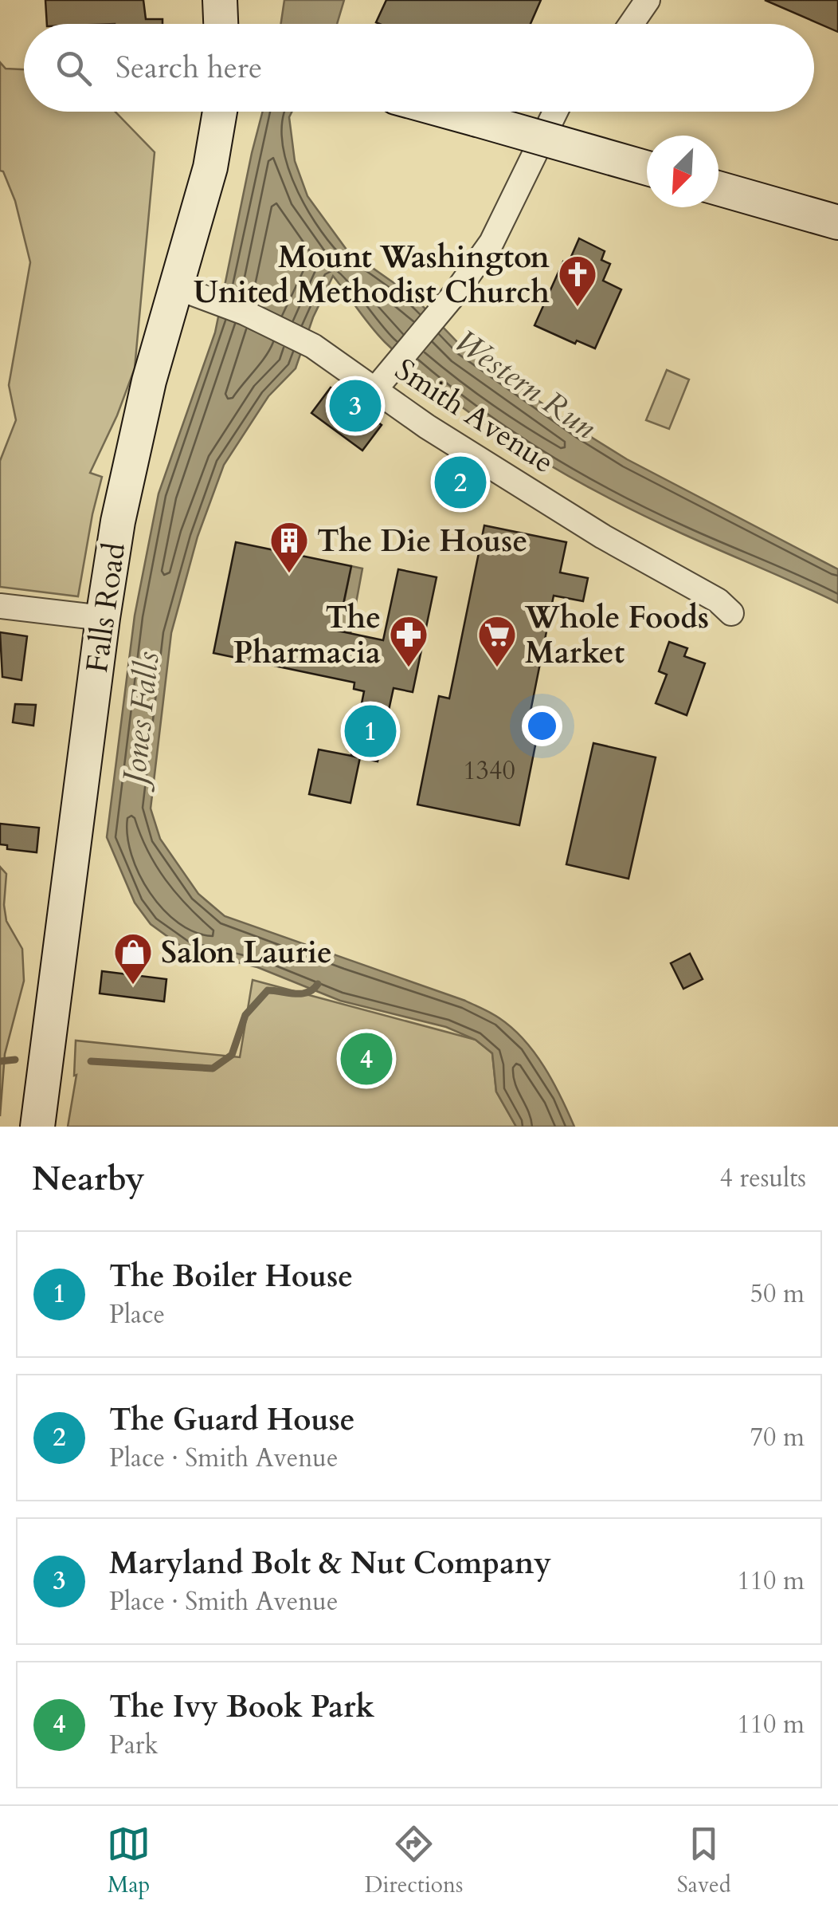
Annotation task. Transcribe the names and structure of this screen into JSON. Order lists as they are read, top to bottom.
{
  "streets": {
    "main road": ["Falls Road"],
    "street": ["Smith Avenue"]
  },
  "crossings": [
    ["Smith Avenue", "Falls Road"]
  ],
  "water": ["Western Run", "Jones Falls"],
  "places": {
    "church": ["Mount Washington United Methodist Church"],
    "building": ["The Die House"],
    "pharmacy": ["The Pharmacia"],
    "supermarket": ["Whole Foods Market"],
    "shop": ["Salon Laurie"]
  },
  "house_numbers": ["1340"],
  "north": "bottom left",
  "page": {
    "search": "Search here",
    "pins": [
      "3",
      "2",
      "1",
      "4"
    ],
    "heading": ["Nearby", "4 results"],
    "list": [
      {
        "mark": "1",
        "name": "The Boiler House",
        "note": "Place",
        "value": "50 m"
      },
      {
        "mark": "2",
        "name": "The Guard House",
        "note": "Place · Smith Avenue",
        "value": "70 m"
      },
      {
        "mark": "3",
        "name": "Maryland Bolt & Nut Company",
        "note": "Place · Smith Avenue",
        "value": "110 m"
      },
      {
        "mark": "4",
        "name": "The Ivy Book Park",
        "note": "Park",
        "value": "110 m"
      }
    ],
    "nav": ["Map", "Directions", "Saved"]
  }
}
